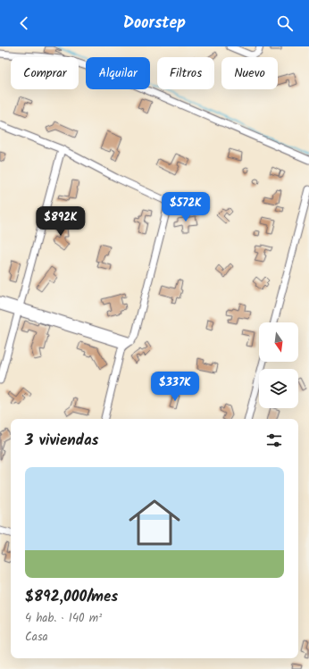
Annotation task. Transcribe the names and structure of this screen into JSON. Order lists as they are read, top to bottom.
{
  "north": "bottom",
  "page": {
    "header": "Doorstep",
    "chip": [
      "Comprar",
      "Alquilar",
      "Filtros",
      "Nuevo"
    ],
    "price": ["$572K", "$892K", "$337K"],
    "heading": "3 viviendas",
    "list": [
      {
        "name": "$892,000/mes",
        "note": "4 hab. · 140 m² · Casa"
      }
    ]
  }
}
